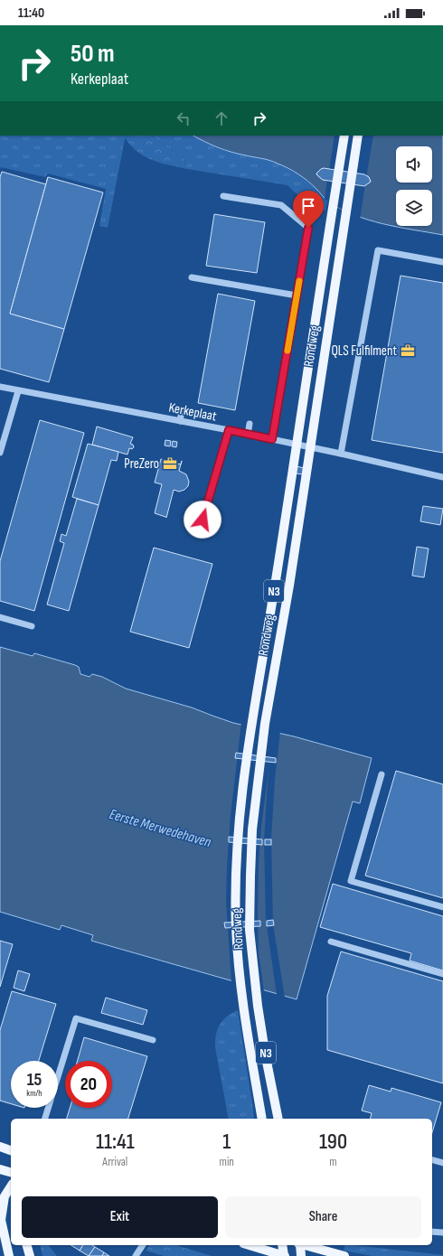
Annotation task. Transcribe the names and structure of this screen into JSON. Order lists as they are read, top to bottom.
{
  "streets": {
    "main road": ["Rondweg", "N3"],
    "street": ["Kerkeplaat"]
  },
  "water": ["Eerste Merwedehaven"],
  "places": {
    "office": ["QLS Fulfilment", "PreZero"]
  },
  "page": {
    "status": "11:40",
    "turn": ["50 m", "Kerkeplaat"],
    "speed": "15 km/h",
    "limit": "20",
    "eta": [
      "11:41",
      "Arrival",
      "1",
      "min",
      "190",
      "m"
    ],
    "buttons": ["Exit", "Share"]
  }
}
